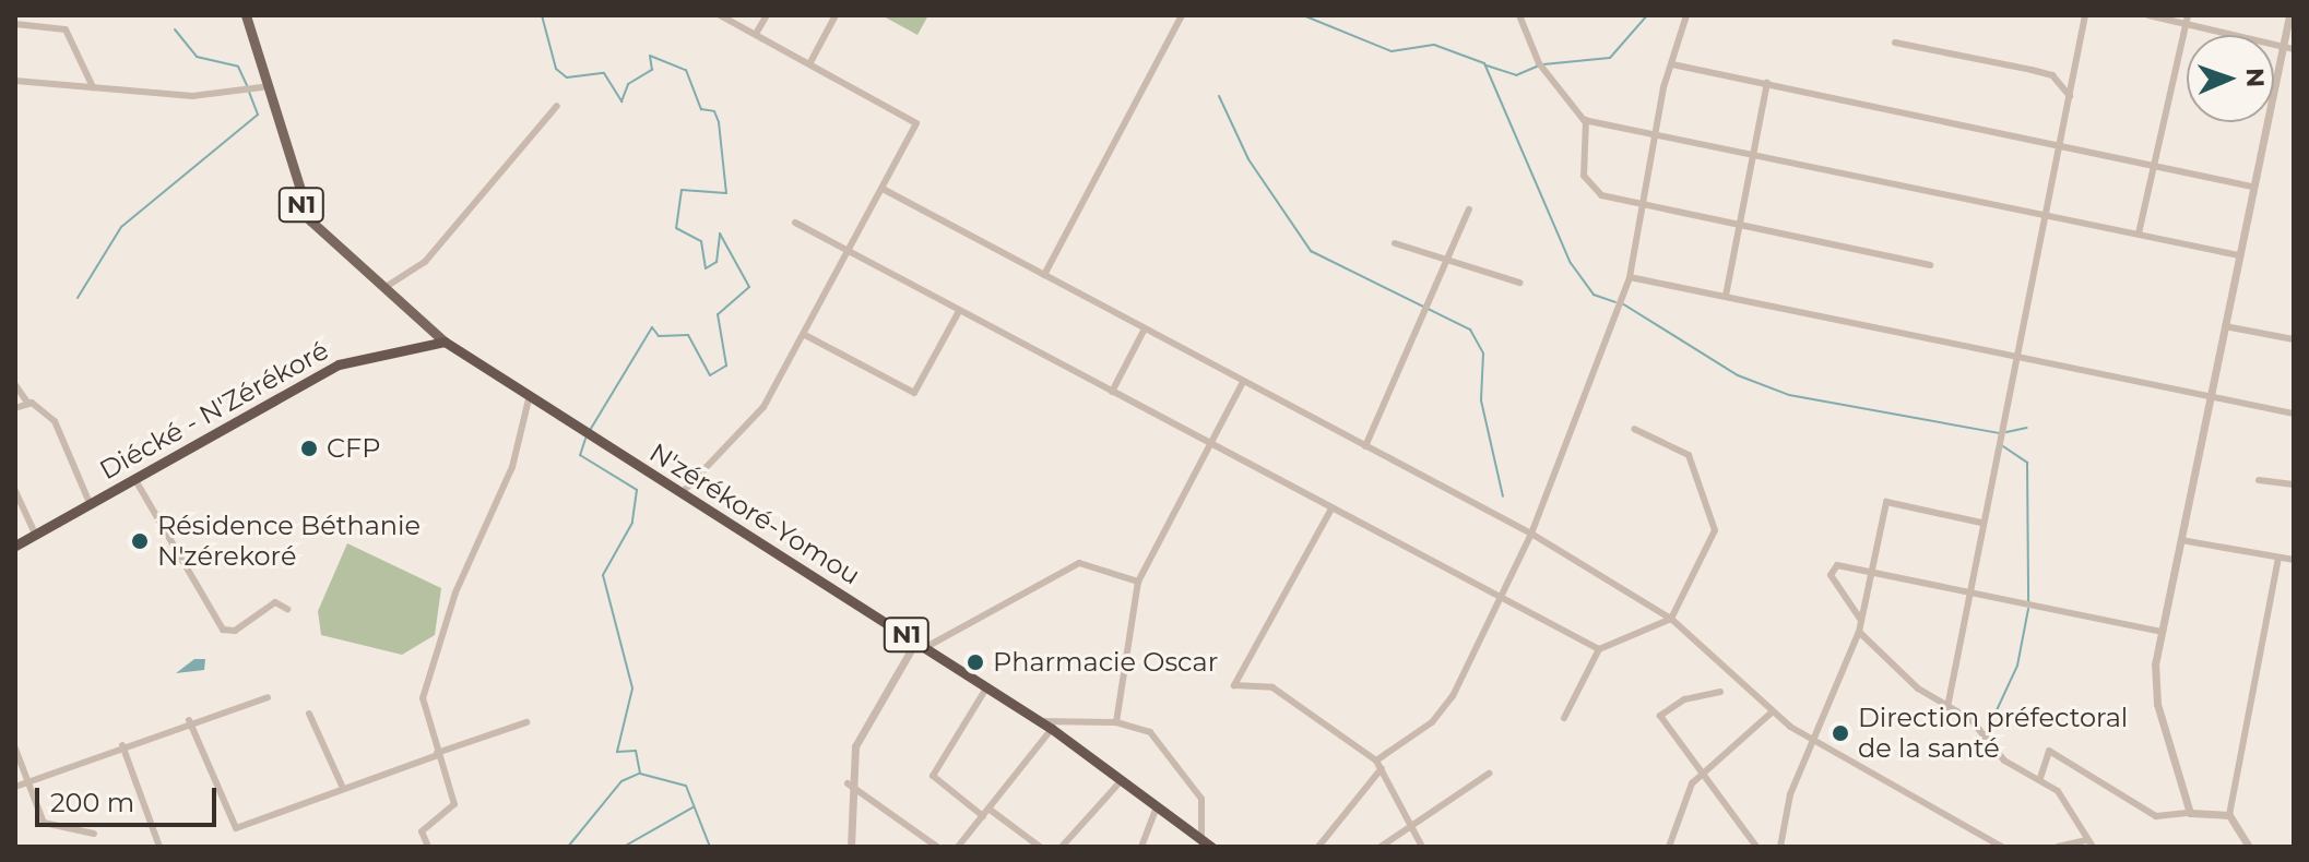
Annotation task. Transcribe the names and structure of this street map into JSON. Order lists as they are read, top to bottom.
{
  "streets": {
    "highway": ["N1", "Diécké - N'Zérékoré", "N'zérékoré-Yomou"]
  },
  "crossings": [
    ["N1", "Diécké - N'Zérékoré"],
    ["N1", "N'zérékoré-Yomou"],
    ["Diécké - N'Zérékoré", "N'zérékoré-Yomou"]
  ],
  "places": [
    "CFP",
    "Résidence Béthanie N'zérekoré",
    "Pharmacie Oscar",
    "Direction préfectoral de la santé"
  ],
  "scale_bar": "200 m",
  "north": "right"
}
